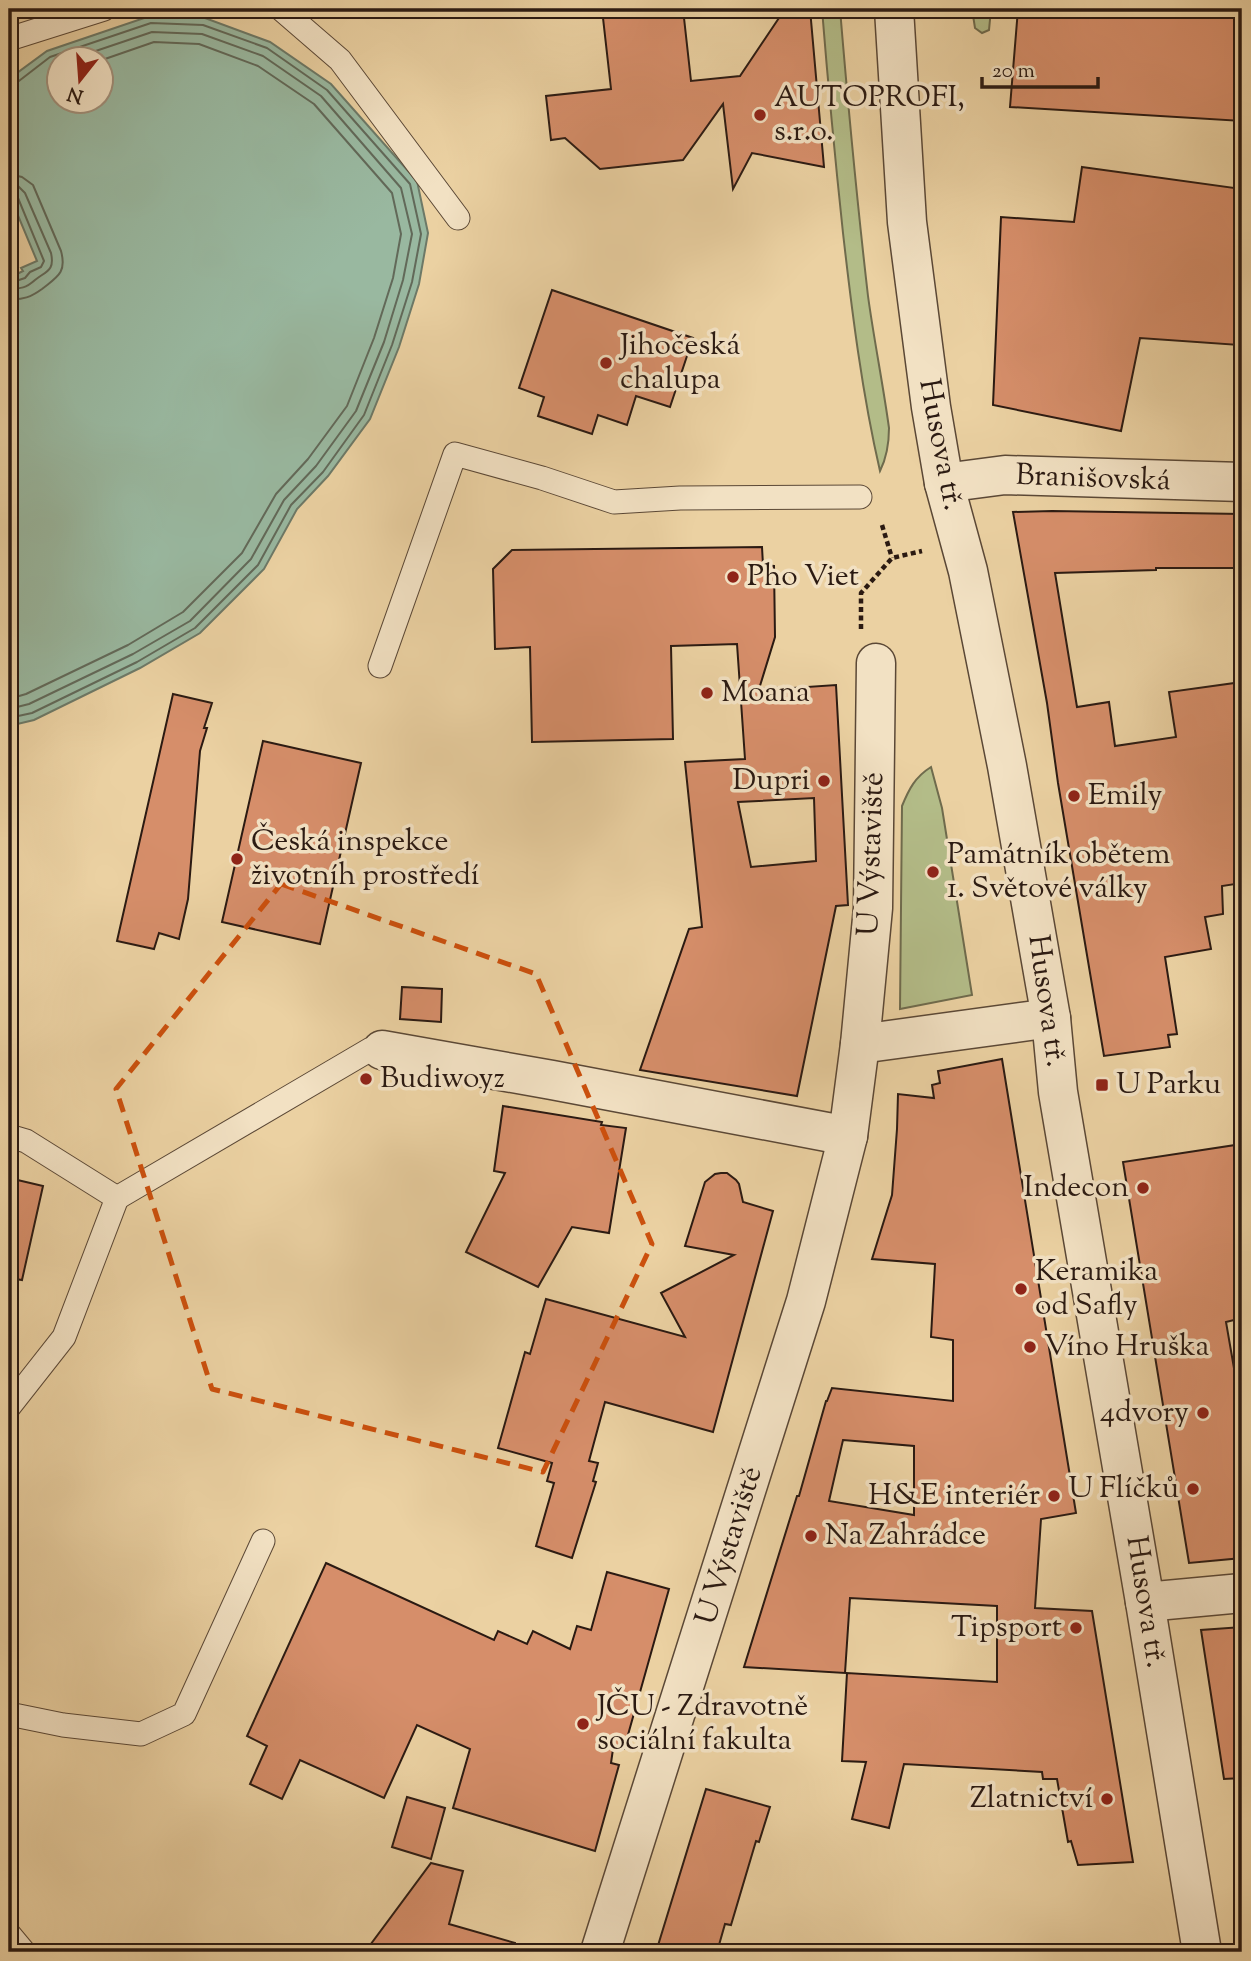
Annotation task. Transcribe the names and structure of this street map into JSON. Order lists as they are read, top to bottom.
{
  "streets": {
    "street": ["Husova tř.", "Branišovská", "U Výstaviště"]
  },
  "crossings": [
    ["Husova tř.", "Branišovská"]
  ],
  "places": {
    "other": [
      "AUTOPROFI, s.r.o.",
      "Jihočeská chalupa",
      "Pho Viet",
      "Moana",
      "Dupri",
      "Emily",
      "Česká inspekce životníh prostředí",
      "Památník obětem 1. Světové války",
      "Budiwoyz",
      "Indecon",
      "Keramika od Safly",
      "Víno Hruška",
      "4dvory",
      "U Flíčků",
      "H&E interiér",
      "Na Zahrádce",
      "Tipsport",
      "JČU - Zdravotně sociální fakulta",
      "Zlatnictví"
    ],
    "transit": ["U Parku"]
  },
  "scale_bar": "20 m",
  "north": "bottom"
}
